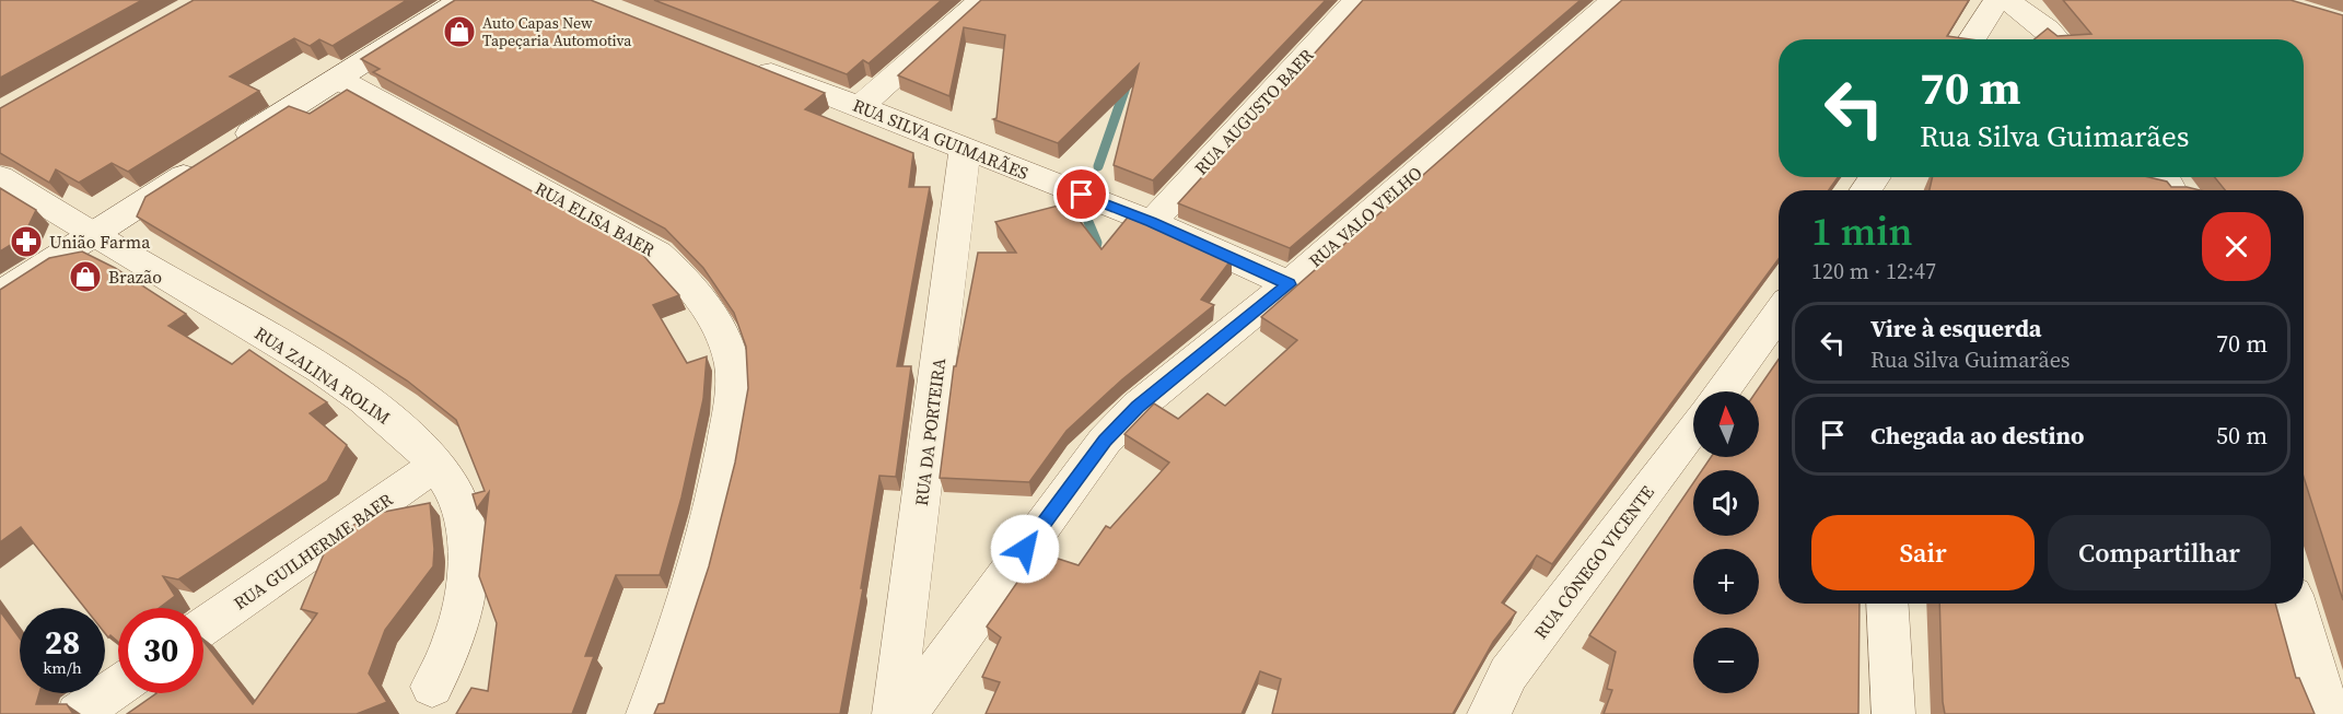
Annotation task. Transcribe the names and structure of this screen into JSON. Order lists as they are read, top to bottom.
{
  "streets": {
    "street": [
      "RUA AUGUSTO BAER",
      "RUA SILVA GUIMARÃES",
      "RUA VALO VELHO",
      "RUA ELISA BAER",
      "RUA ZALINA ROLIM",
      "RUA DA PORTEIRA",
      "RUA GUILHERME BAER",
      "RUA CÔNEGO VICENTE"
    ]
  },
  "crossings": [
    ["RUA AUGUSTO BAER", "RUA SILVA GUIMARÃES"],
    ["RUA SILVA GUIMARÃES", "RUA VALO VELHO"],
    ["RUA SILVA GUIMARÃES", "RUA DA PORTEIRA"],
    ["RUA ZALINA ROLIM", "RUA GUILHERME BAER"]
  ],
  "places": {
    "shop": ["Auto Capas New Tapeçaria Automotiva", "Brazão"],
    "pharmacy": ["União Farma"]
  },
  "north": "top",
  "page": {
    "turn": ["70 m", "Rua Silva Guimarães"],
    "heading": ["1 min", "120 m · 12:47"],
    "list": [
      {
        "name": "Vire à esquerda",
        "note": "Rua Silva Guimarães",
        "value": "70 m"
      },
      {
        "name": "Chegada ao destino",
        "value": "50 m"
      }
    ],
    "map_buttons": ["+", "−"],
    "buttons": ["Sair", "Compartilhar"],
    "speed": "28 km/h",
    "limit": "30"
  }
}
